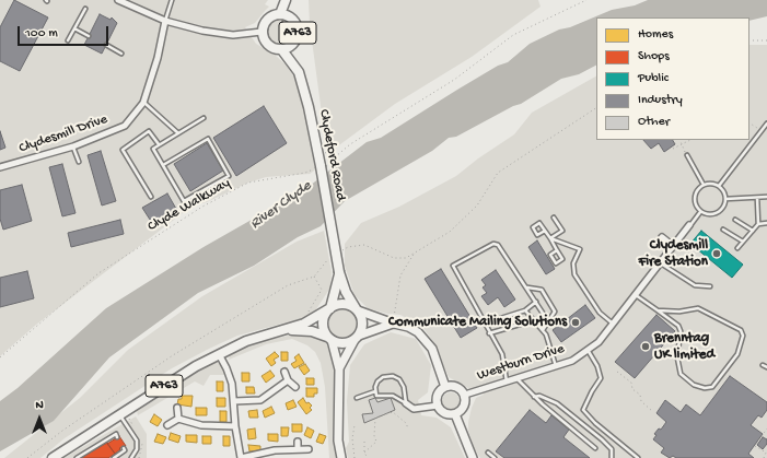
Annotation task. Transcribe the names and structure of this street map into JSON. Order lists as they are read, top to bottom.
{
  "streets": {
    "main road": ["A763", "Clydeford Road"],
    "street": ["Clydesmill Drive", "Westburn Drive"],
    "path": ["Clyde Walkway"]
  },
  "crossings": [
    ["A763", "Clydeford Road"],
    ["Clydeford Road", "Clyde Walkway"]
  ],
  "water": ["River Clyde"],
  "places": ["Clydesmill Fire Station", "Communicate Mailing Solutions", "Brenntag UK limited"],
  "legend": [
    "Homes",
    "Shops",
    "Public",
    "Industry",
    "Other"
  ],
  "scale_bar": "100 m",
  "north": "top"
}
